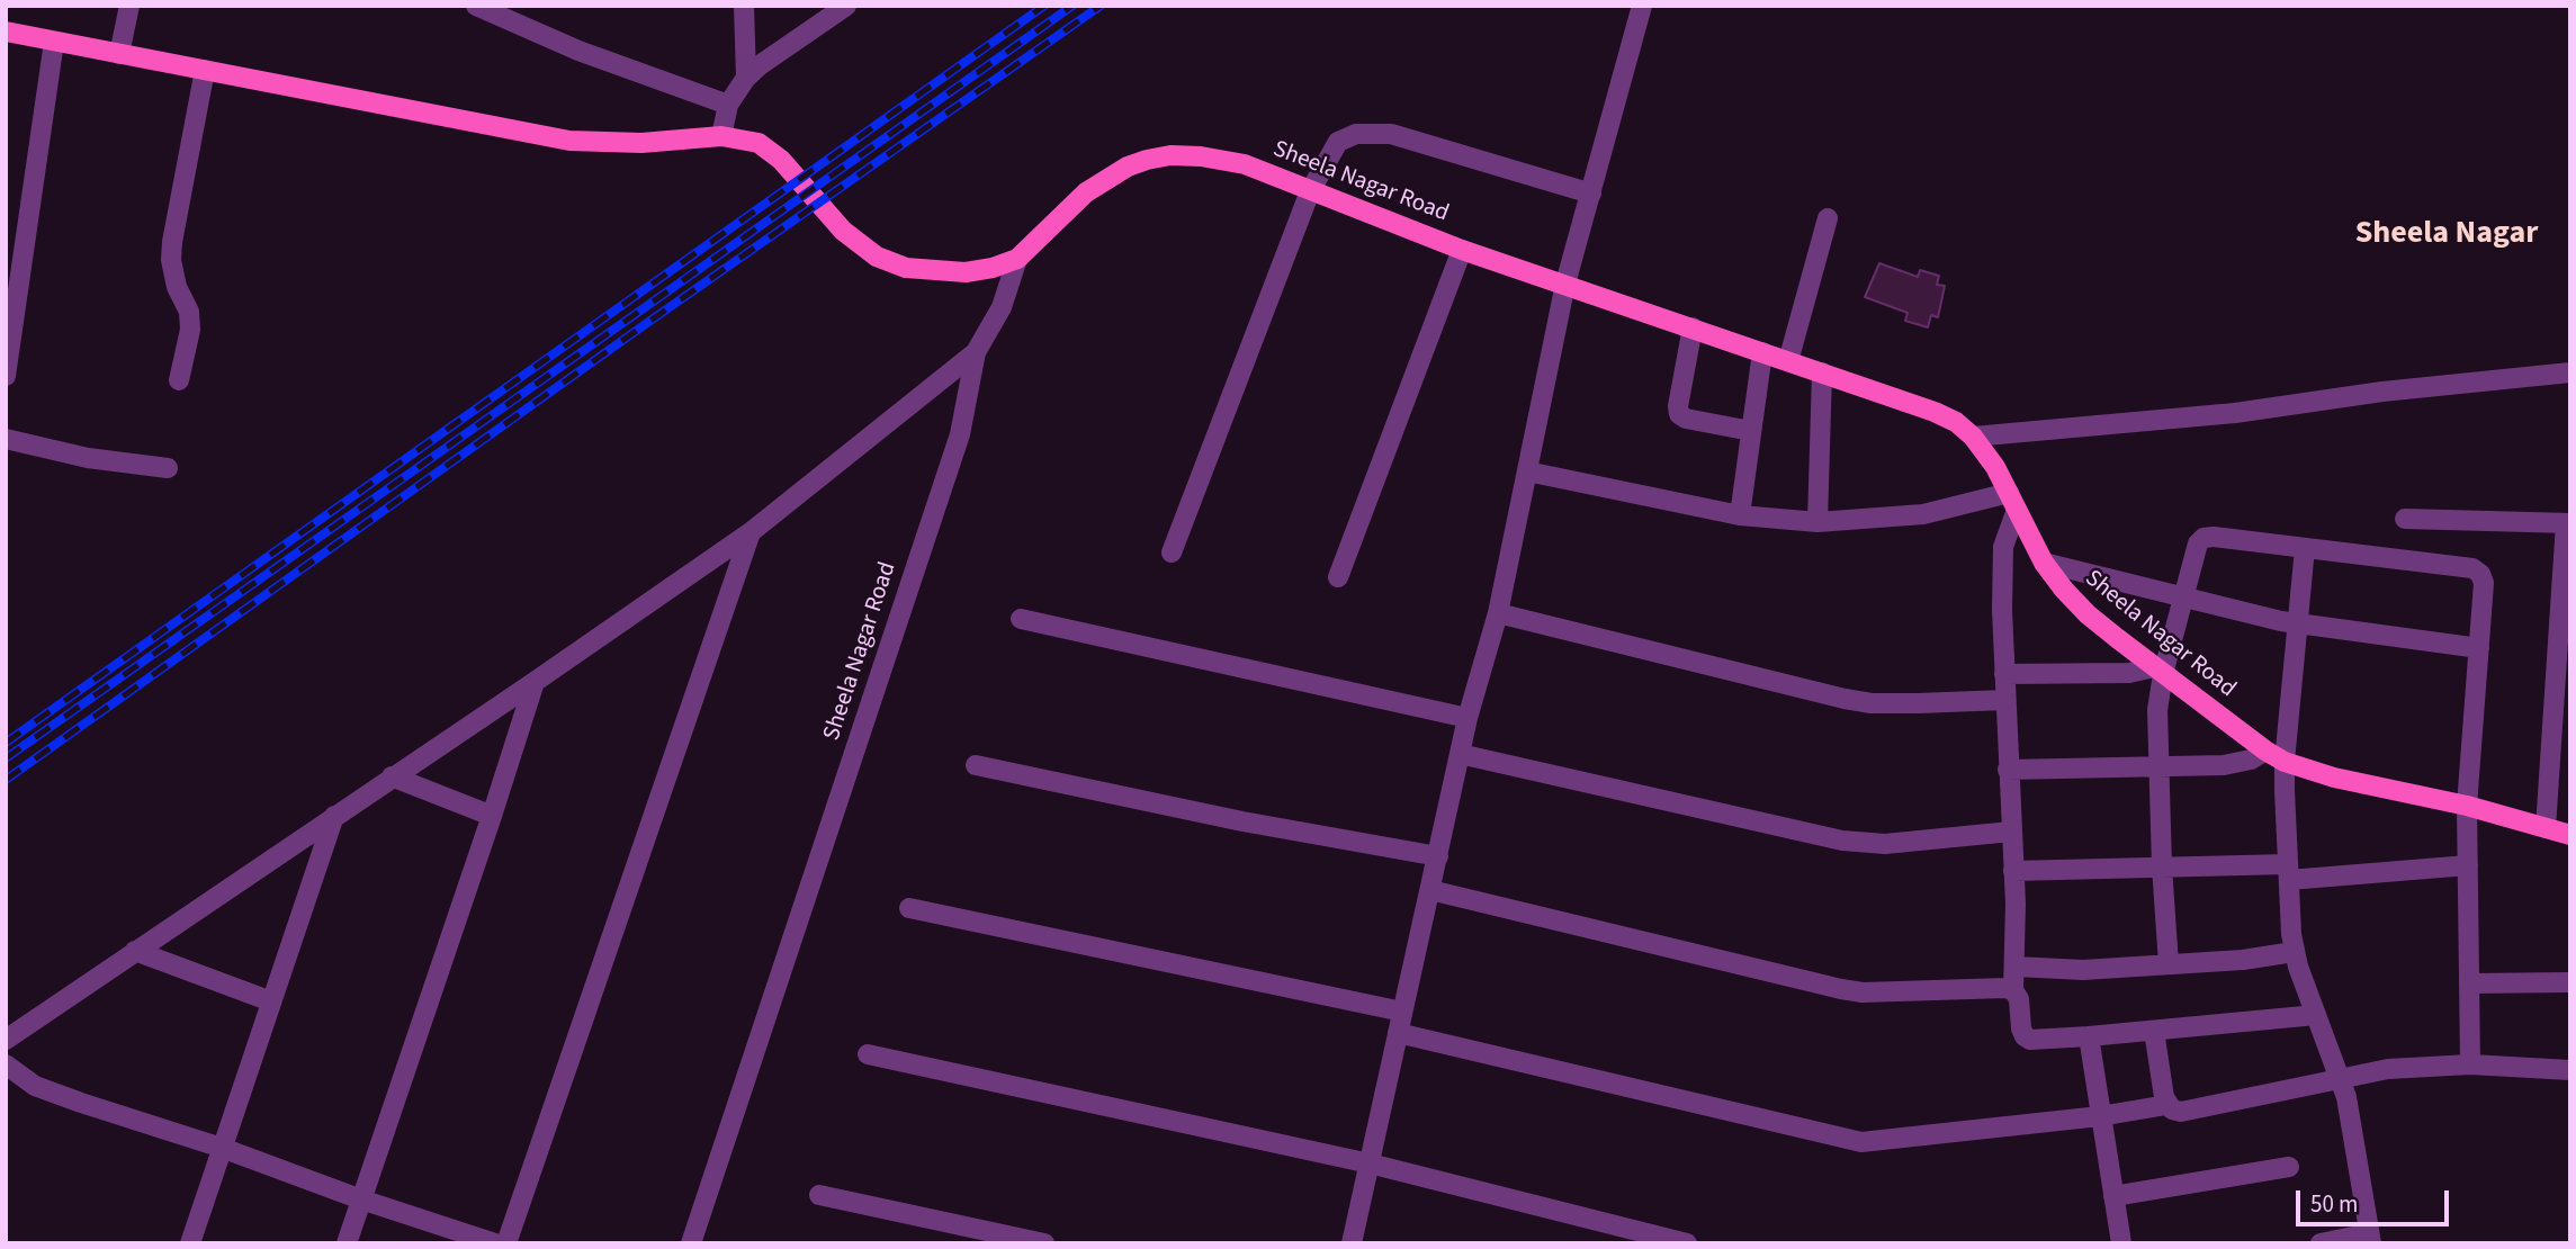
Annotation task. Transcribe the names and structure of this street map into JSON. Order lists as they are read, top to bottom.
{
  "streets": {
    "main road": ["Sheela Nagar Road"]
  },
  "districts": ["Sheela Nagar"],
  "scale_bar": "50 m"
}
